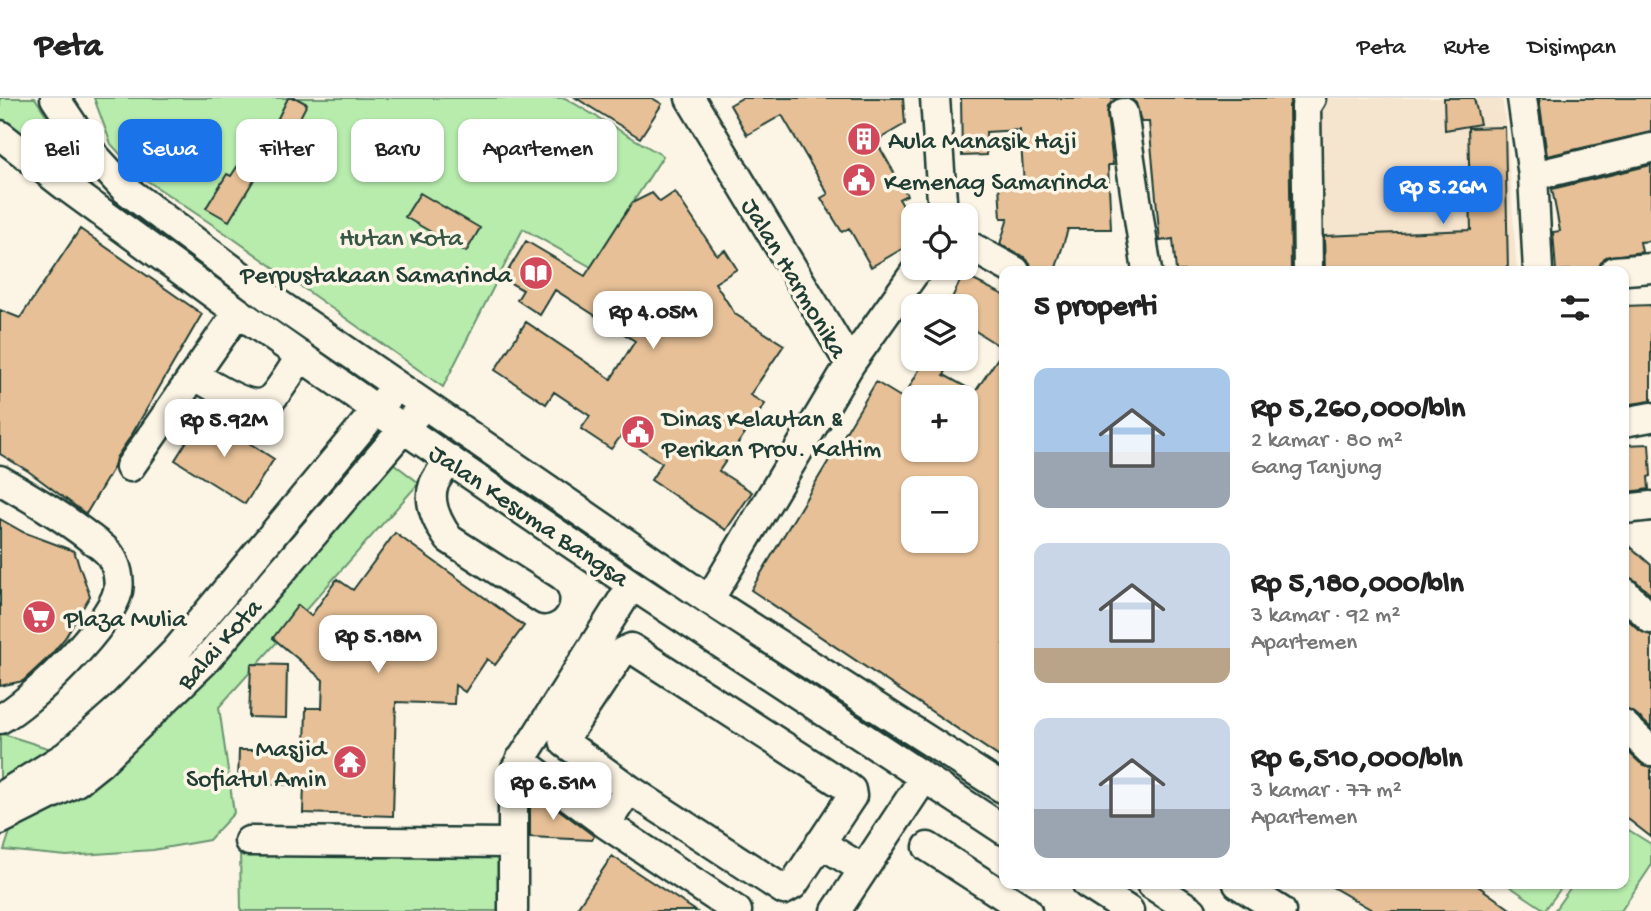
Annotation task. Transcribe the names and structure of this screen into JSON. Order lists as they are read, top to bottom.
{
  "streets": {
    "street": ["Jalan Harmonika", "Jalan Kesuma Bangsa", "Balai Kota"]
  },
  "crossings": [
    ["Jalan Harmonika", "Jalan Kesuma Bangsa"],
    ["Jalan Kesuma Bangsa", "Balai Kota"]
  ],
  "parks": ["Hutan Kota"],
  "places": {
    "building": ["Aula Manasik Haji"],
    "public building": ["Kemenag Samarinda", "Dinas Kelautan & Perikan Prov. Kaltim"],
    "library": ["Perpustakaan Samarinda"],
    "supermarket": ["Plaza Mulia"],
    "temple": ["Masjid Sofiatul Amin"]
  },
  "page": {
    "header": "Peta",
    "nav": ["Peta", "Rute", "Disimpan"],
    "chip": [
      "Beli",
      "Sewa",
      "Filter",
      "Baru",
      "Apartemen"
    ],
    "price": [
      "Rp 5.26M",
      "Rp 4.05M",
      "Rp 5.92M",
      "Rp 5.18M",
      "Rp 6.51M"
    ],
    "map_buttons": ["+", "−"],
    "heading": "5 properti",
    "list": [
      {
        "name": "Rp 5,260,000/bln",
        "note": "2 kamar · 80 m² · Gang Tanjung"
      },
      {
        "name": "Rp 5,180,000/bln",
        "note": "3 kamar · 92 m² · Apartemen"
      },
      {
        "name": "Rp 6,510,000/bln",
        "note": "3 kamar · 77 m² · Apartemen"
      }
    ]
  }
}
